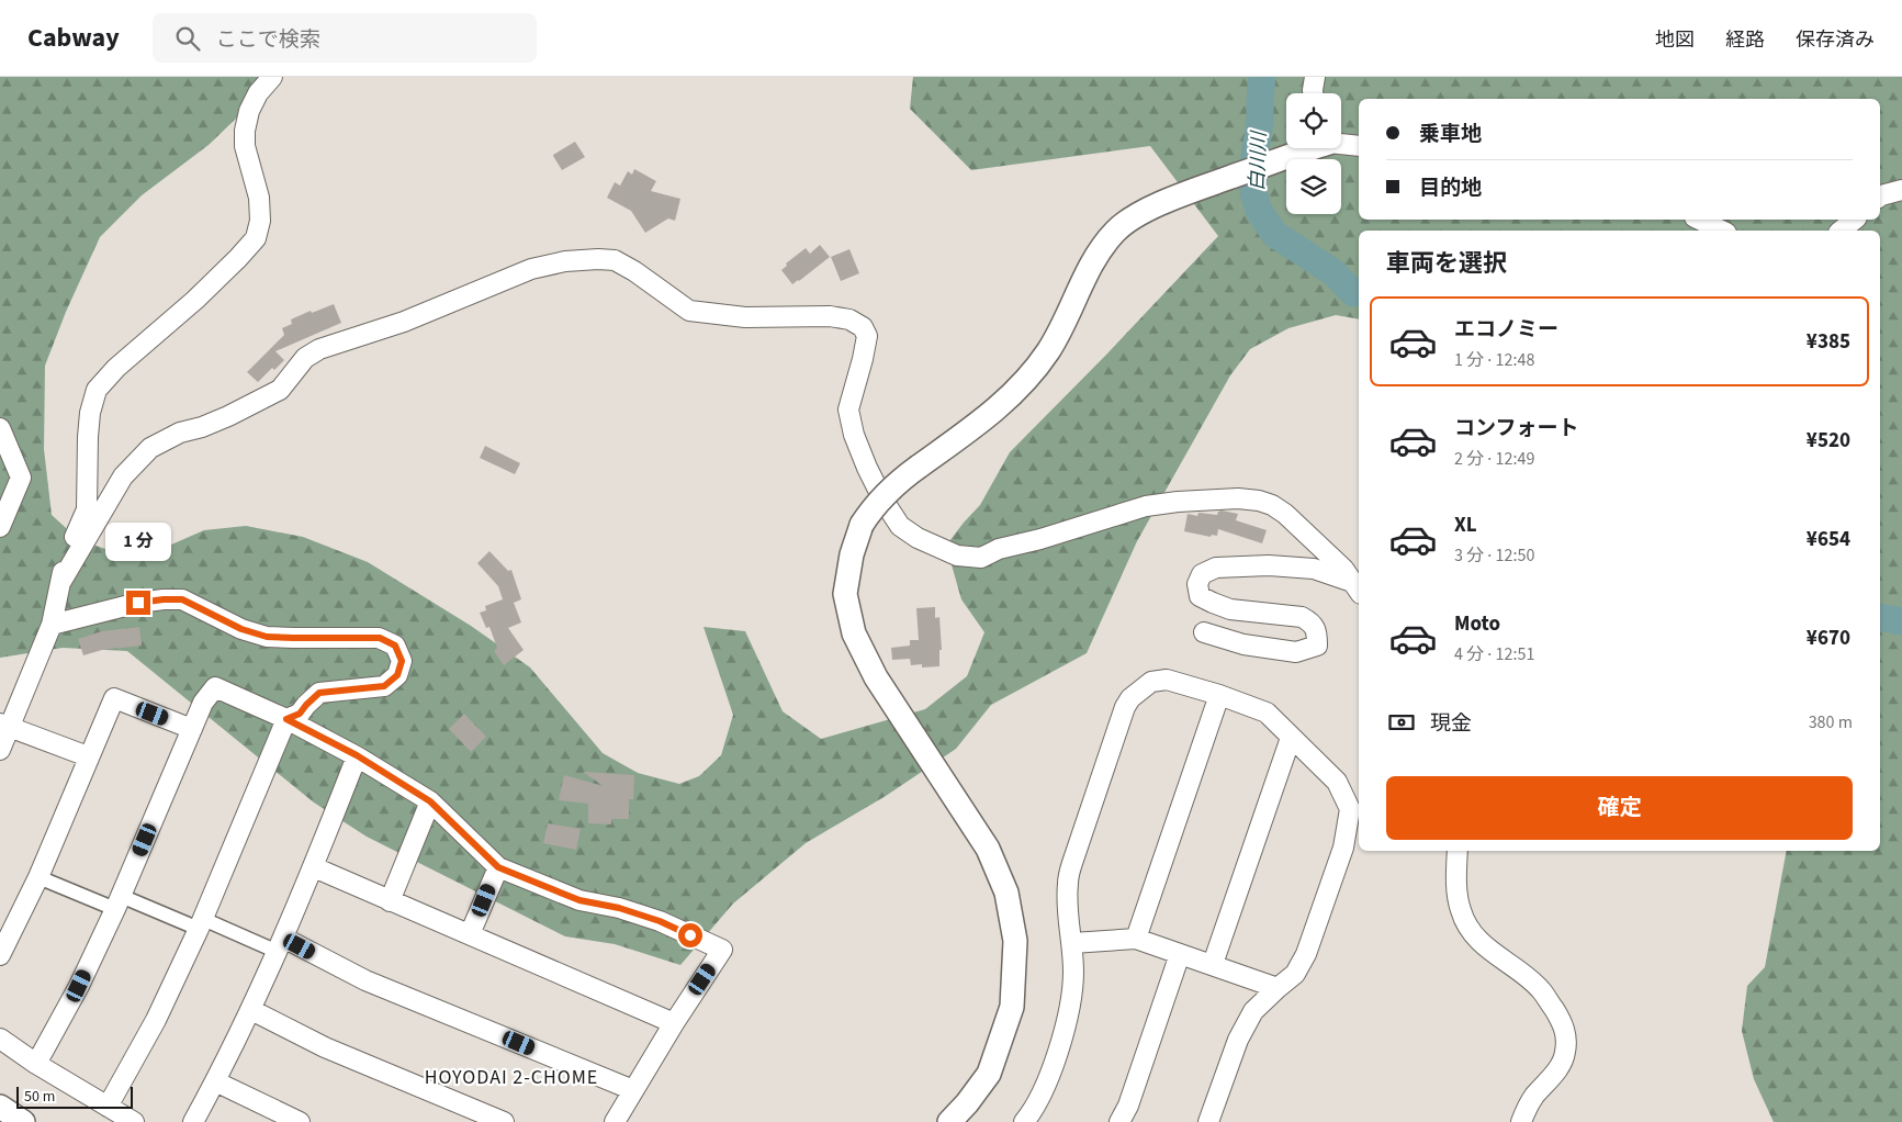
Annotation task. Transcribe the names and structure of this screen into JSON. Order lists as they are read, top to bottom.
{
  "districts": ["HOYODAI 2-CHOME"],
  "water": ["白川川"],
  "scale_bar": "50 m",
  "page": {
    "header": "Cabway",
    "search": "ここで検索",
    "nav": ["地図", "経路", "保存済み"],
    "banner": ["乗車地", "目的地"],
    "heading": "車両を選択",
    "list": [
      {
        "name": "エコノミー",
        "note": "1 分 · 12:48",
        "value": "¥385"
      },
      {
        "name": "コンフォート",
        "note": "2 分 · 12:49",
        "value": "¥520"
      },
      {
        "name": "XL",
        "note": "3 分 · 12:50",
        "value": "¥654"
      },
      {
        "name": "Moto",
        "note": "4 分 · 12:51",
        "value": "¥670"
      }
    ],
    "bubble": "1 分",
    "pay": ["現金", "380 m"],
    "buttons": "確定",
    "scale": "50 m"
  }
}
